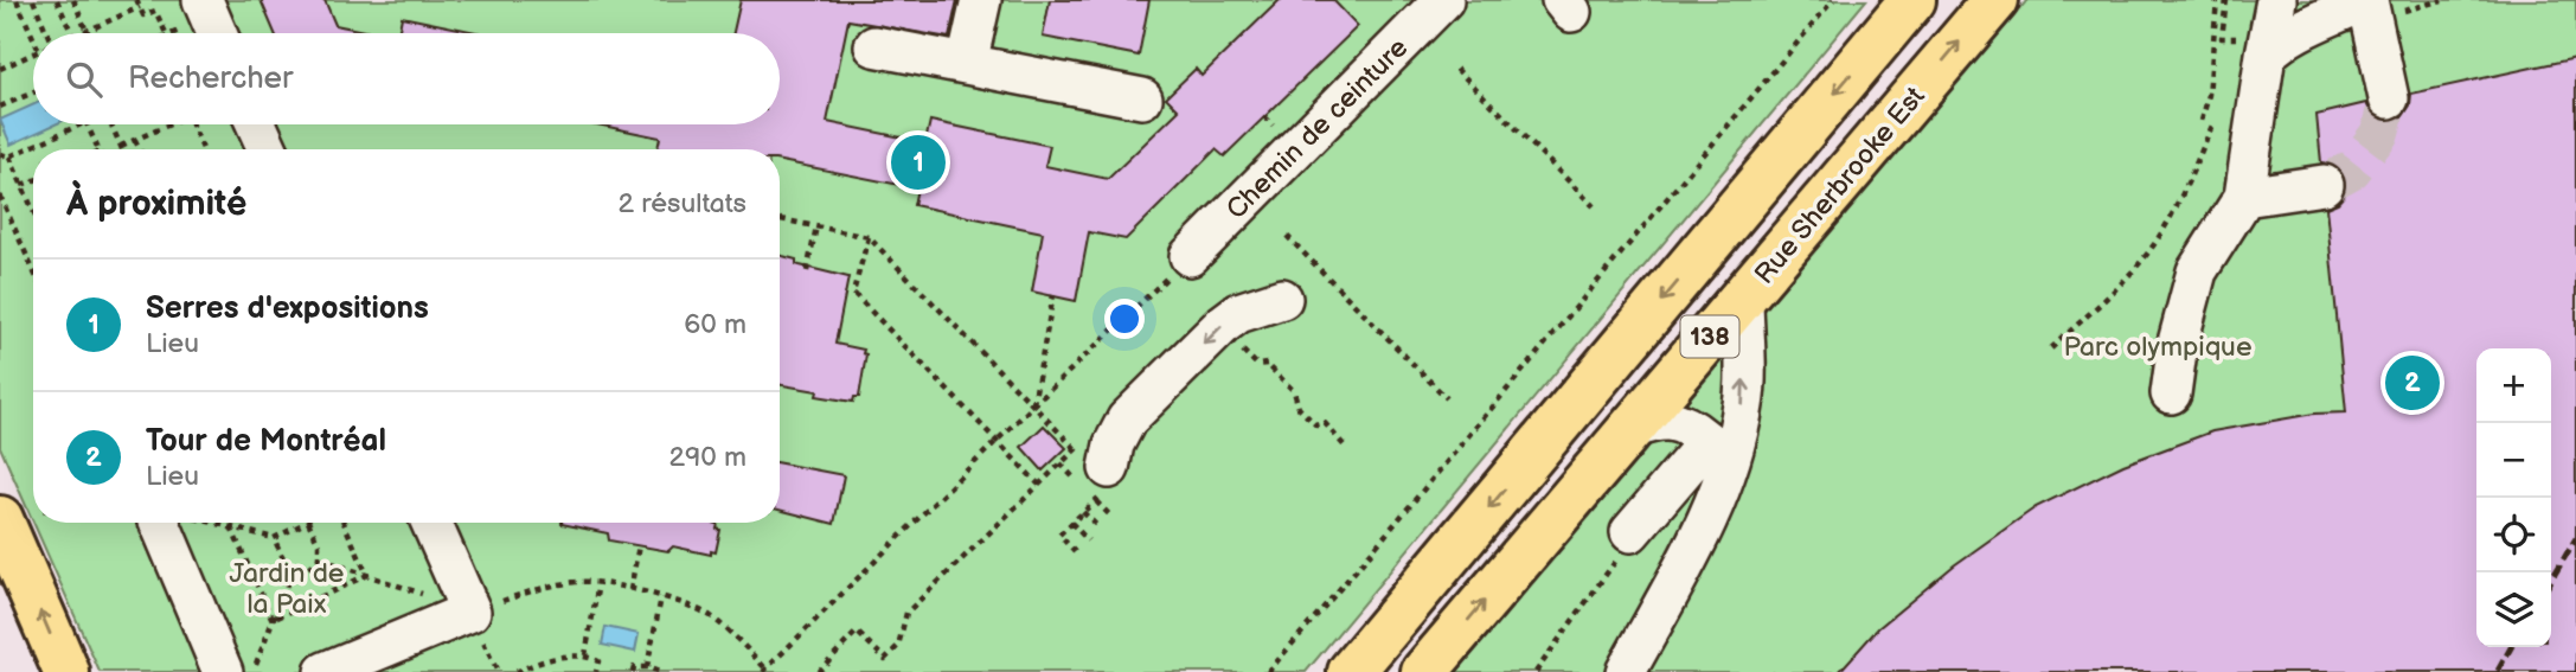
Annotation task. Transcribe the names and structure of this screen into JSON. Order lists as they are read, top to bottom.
{
  "streets": {
    "main road": ["Rue Sherbrooke Est", "138"],
    "lane": ["Chemin de ceinture"]
  },
  "parks": ["Parc olympique", "Jardin de la Paix"],
  "page": {
    "search": "Rechercher",
    "pins": ["1", "2"],
    "heading": ["À proximité", "2 résultats"],
    "list": [
      {
        "mark": "1",
        "name": "Serres d'expositions",
        "note": "Lieu",
        "value": "60 m"
      },
      {
        "mark": "2",
        "name": "Tour de Montréal",
        "note": "Lieu",
        "value": "290 m"
      }
    ],
    "map_buttons": ["+", "−"]
  }
}
